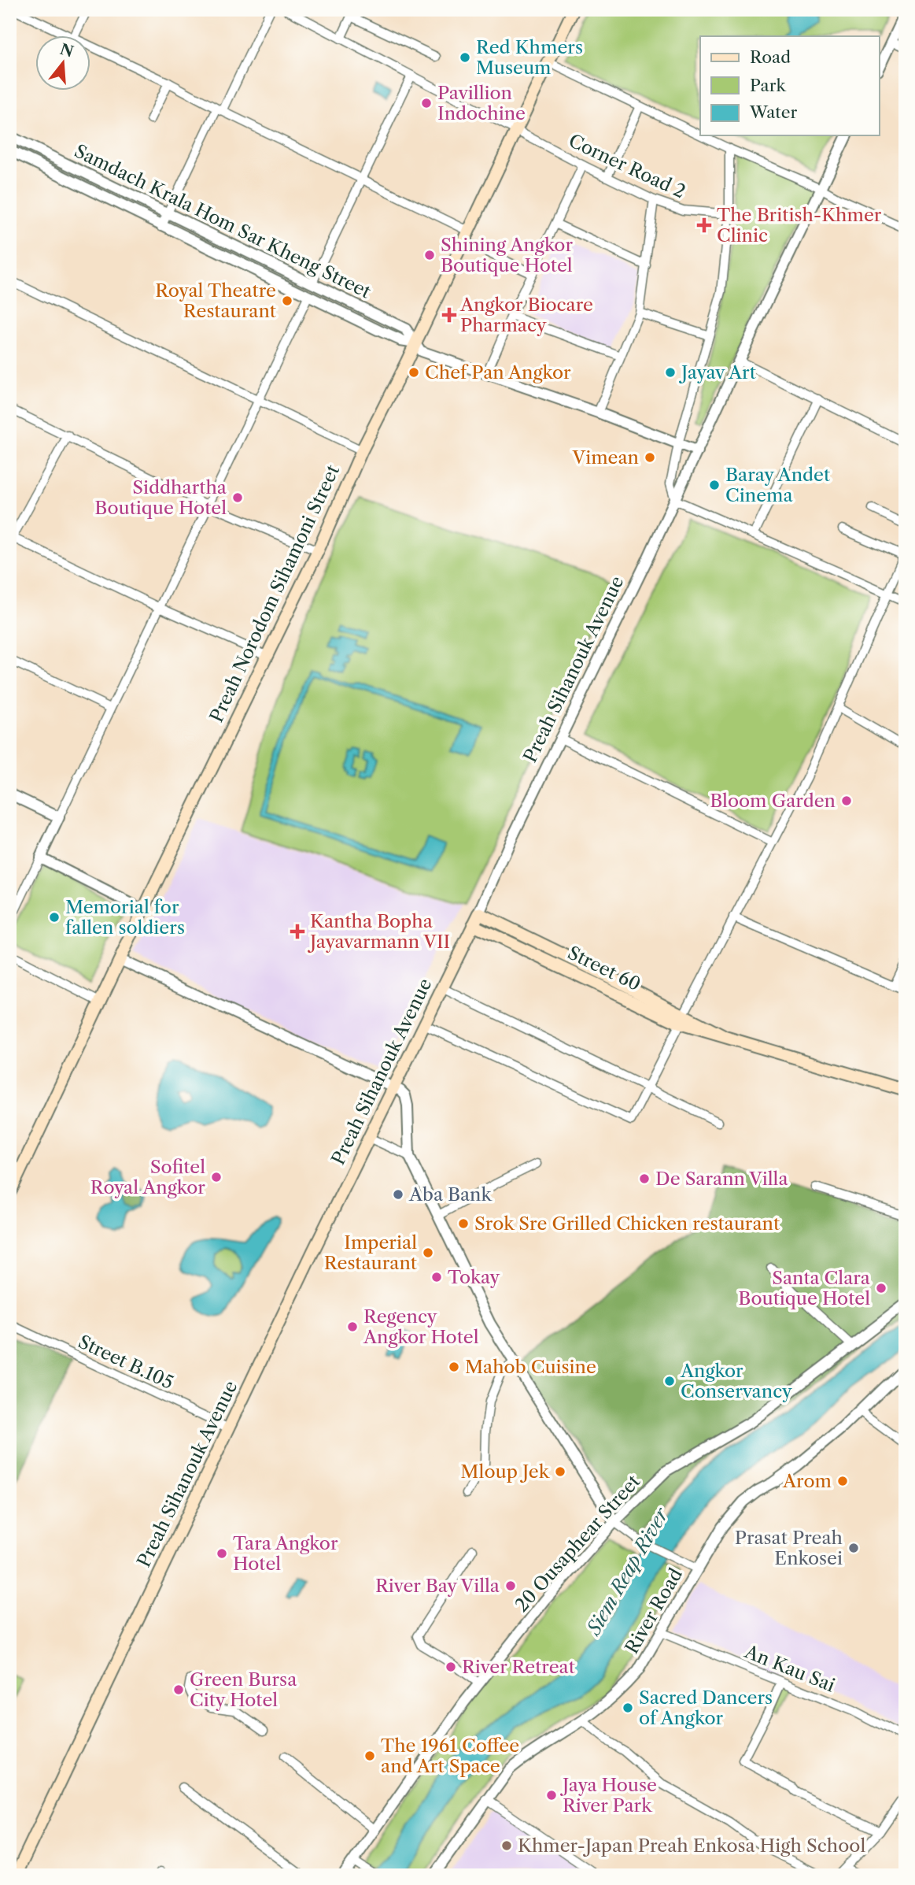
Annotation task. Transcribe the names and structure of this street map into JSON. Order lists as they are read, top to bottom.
{
  "streets": {
    "main road": ["Preah Norodom Sihamoni Street", "Preah Sihanouk Avenue", "Street 60"],
    "street": [
      "Corner Road 2",
      "Samdach Krala Hom Sar Kheng Street",
      "Street B.105",
      "20 Ousaphear Street",
      "River Road",
      "An Kau Sai"
    ]
  },
  "crossings": [
    ["Corner Road 2", "Preah Norodom Sihamoni Street"],
    ["Samdach Krala Hom Sar Kheng Street", "Preah Norodom Sihamoni Street"],
    ["Samdach Krala Hom Sar Kheng Street", "Preah Sihanouk Avenue"],
    ["Preah Sihanouk Avenue", "Street 60"],
    ["Preah Sihanouk Avenue", "Street B.105"],
    ["River Road", "An Kau Sai"]
  ],
  "water": ["Siem Reap River"],
  "places": {
    "other": [
      "Red Khmers Museum",
      "Pavillion Indochine",
      "Shining Angkor Boutique Hotel",
      "Royal Theatre Restaurant",
      "Chef Pan Angkor",
      "Jayav Art",
      "Vimean",
      "Baray Andet Cinema",
      "Siddhartha Boutique Hotel",
      "Bloom Garden",
      "Memorial for fallen soldiers",
      "Sofitel Royal Angkor",
      "De Sarann Villa",
      "Aba Bank",
      "Srok Sre Grilled Chicken restaurant",
      "Imperial Restaurant",
      "Tokay",
      "Santa Clara Boutique Hotel",
      "Regency Angkor Hotel",
      "Mahob Cuisine",
      "Angkor Conservancy",
      "Mloup Jek",
      "Arom",
      "Prasat Preah Enkosei",
      "Tara Angkor Hotel",
      "River Bay Villa",
      "River Retreat",
      "Green Bursa City Hotel",
      "Sacred Dancers of Angkor",
      "The 1961 Coffee and Art Space",
      "Jaya House River Park",
      "Khmer-Japan Preah Enkosa High School"
    ],
    "health": ["The British-Khmer Clinic", "Angkor Biocare Pharmacy", "Kantha Bopha Jayavarmann VII"]
  },
  "legend": ["Road", "Park", "Water"],
  "north": "top"
}
